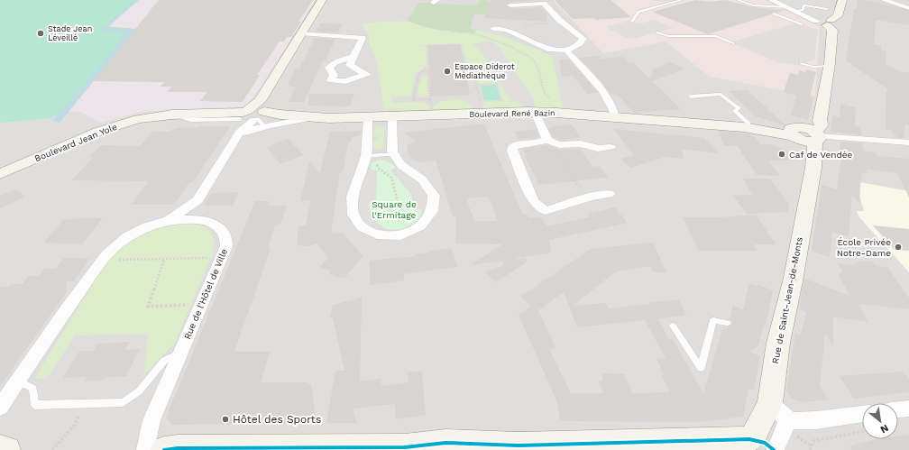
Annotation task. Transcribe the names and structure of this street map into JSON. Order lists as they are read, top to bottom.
{
  "streets": {
    "main road": ["Boulevard René Bazin", "Boulevard Jean Yole", "Rue de Saint-Jean-de-Monts"],
    "street": ["Rue de l'Hôtel de Ville"]
  },
  "crossings": [
    ["Boulevard René Bazin", "Boulevard Jean Yole"],
    ["Boulevard René Bazin", "Rue de Saint-Jean-de-Monts"]
  ],
  "parks": ["Square de l'Ermitage"],
  "places": [
    "Stade Jean Léveillé",
    "Espace Diderot Médiathèque",
    "Caf de Vendée",
    "École Privée Notre-Dame",
    "Hôtel des Sports"
  ],
  "north": "bottom right"
}
